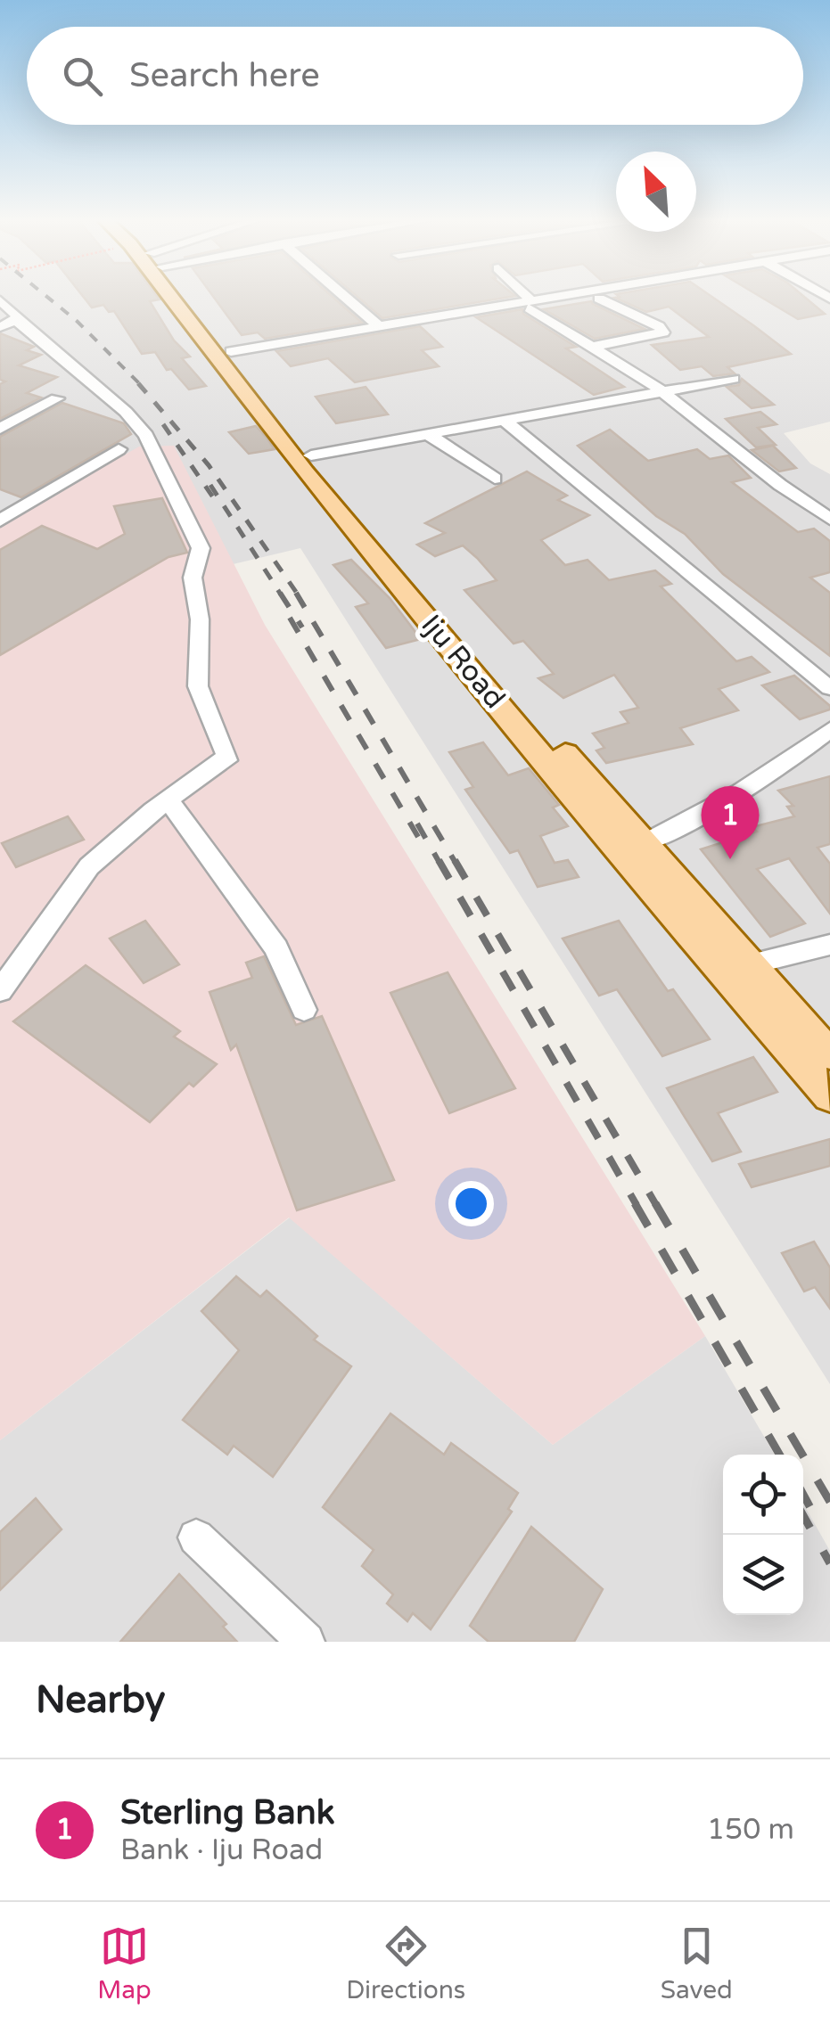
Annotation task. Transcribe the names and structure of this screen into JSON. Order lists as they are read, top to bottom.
{
  "streets": {
    "main road": ["Iju Road"]
  },
  "north": "top left",
  "page": {
    "search": "Search here",
    "pins": "1",
    "heading": "Nearby",
    "list": [
      {
        "mark": "1",
        "name": "Sterling Bank",
        "note": "Bank · Iju Road",
        "value": "150 m"
      }
    ],
    "nav": ["Map", "Directions", "Saved"]
  }
}
